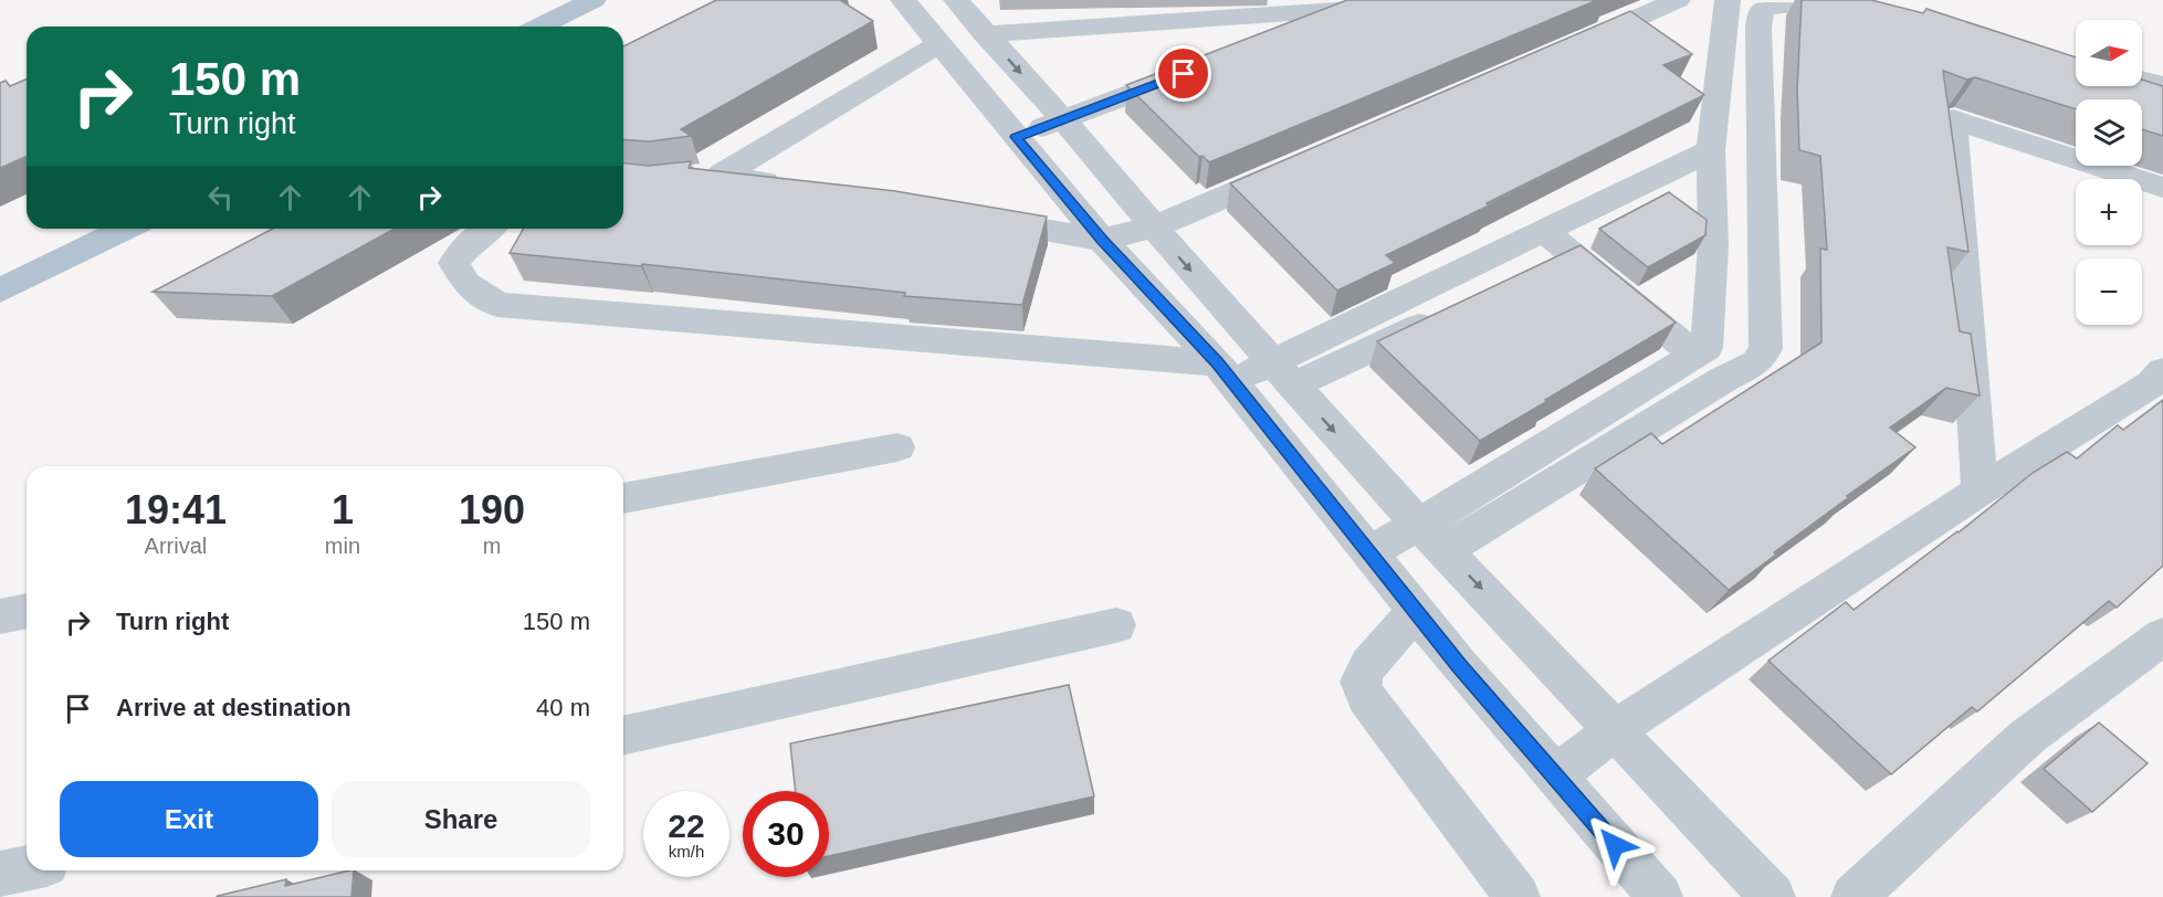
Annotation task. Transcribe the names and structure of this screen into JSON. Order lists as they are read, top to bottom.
{
  "north": "right",
  "page": {
    "map_buttons": ["+", "−"],
    "turn": ["150 m", "Turn right"],
    "eta": [
      "19:41",
      "Arrival",
      "1",
      "min",
      "190",
      "m"
    ],
    "list": [
      {
        "name": "Turn right",
        "value": "150 m"
      },
      {
        "name": "Arrive at destination",
        "value": "40 m"
      }
    ],
    "buttons": ["Exit", "Share"],
    "speed": "22 km/h",
    "limit": "30"
  }
}
